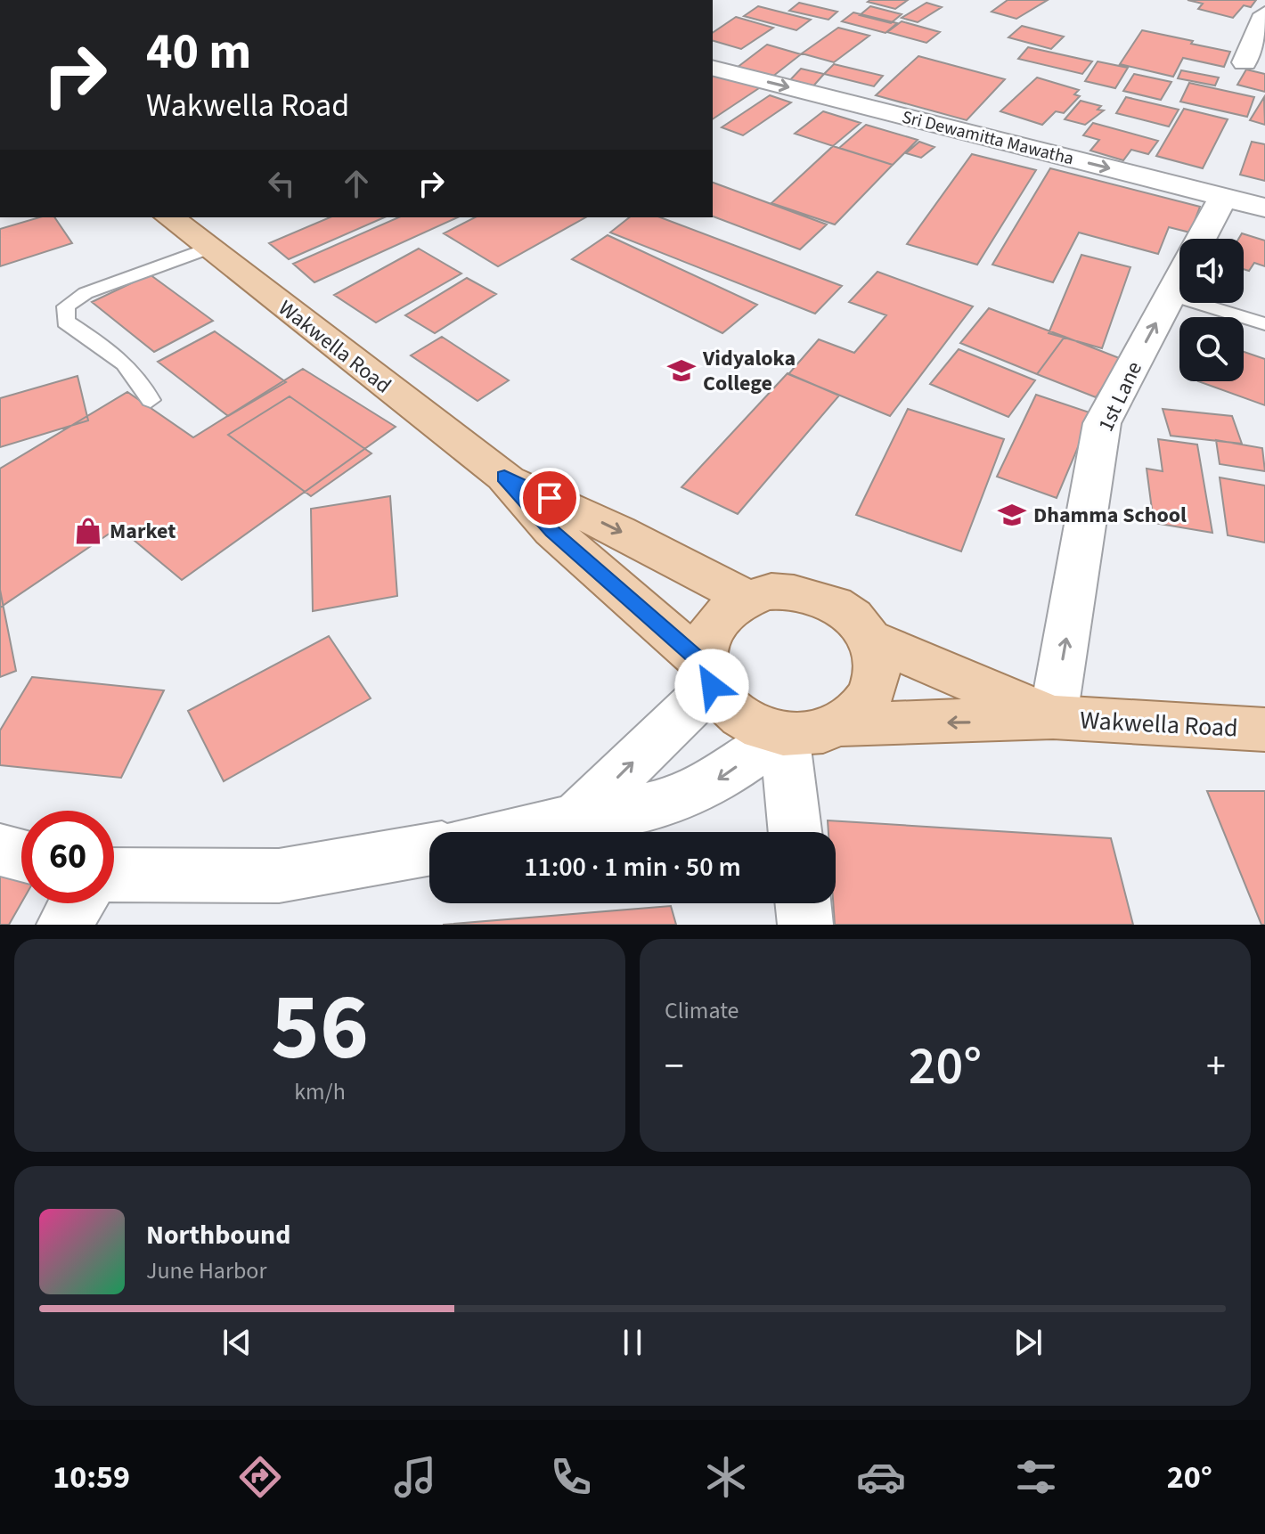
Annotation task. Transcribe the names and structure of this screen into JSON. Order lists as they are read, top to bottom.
{
  "streets": {
    "main road": ["Wakwella Road"],
    "street": ["Sri Dewamitta Mawatha", "1st Lane"]
  },
  "crossings": [
    ["Sri Dewamitta Mawatha", "1st Lane"],
    ["Wakwella Road", "1st Lane"]
  ],
  "one_way": ["Sri Dewamitta Mawatha", "1st Lane"],
  "places": {
    "school or university": ["Vidyaloka College", "Dhamma School"],
    "shop": ["Market"]
  },
  "page": {
    "turn": ["40 m", "Wakwella Road"],
    "limit": "60",
    "trip": "11:00 · 1 min · 50 m",
    "tile": [
      ["56", "km/h"],
      "Climate"
    ],
    "heat": ["−", "20°", "+"],
    "song": ["Northbound", "June Harbor"],
    "tabs": ["10:59", "20°"]
  }
}
